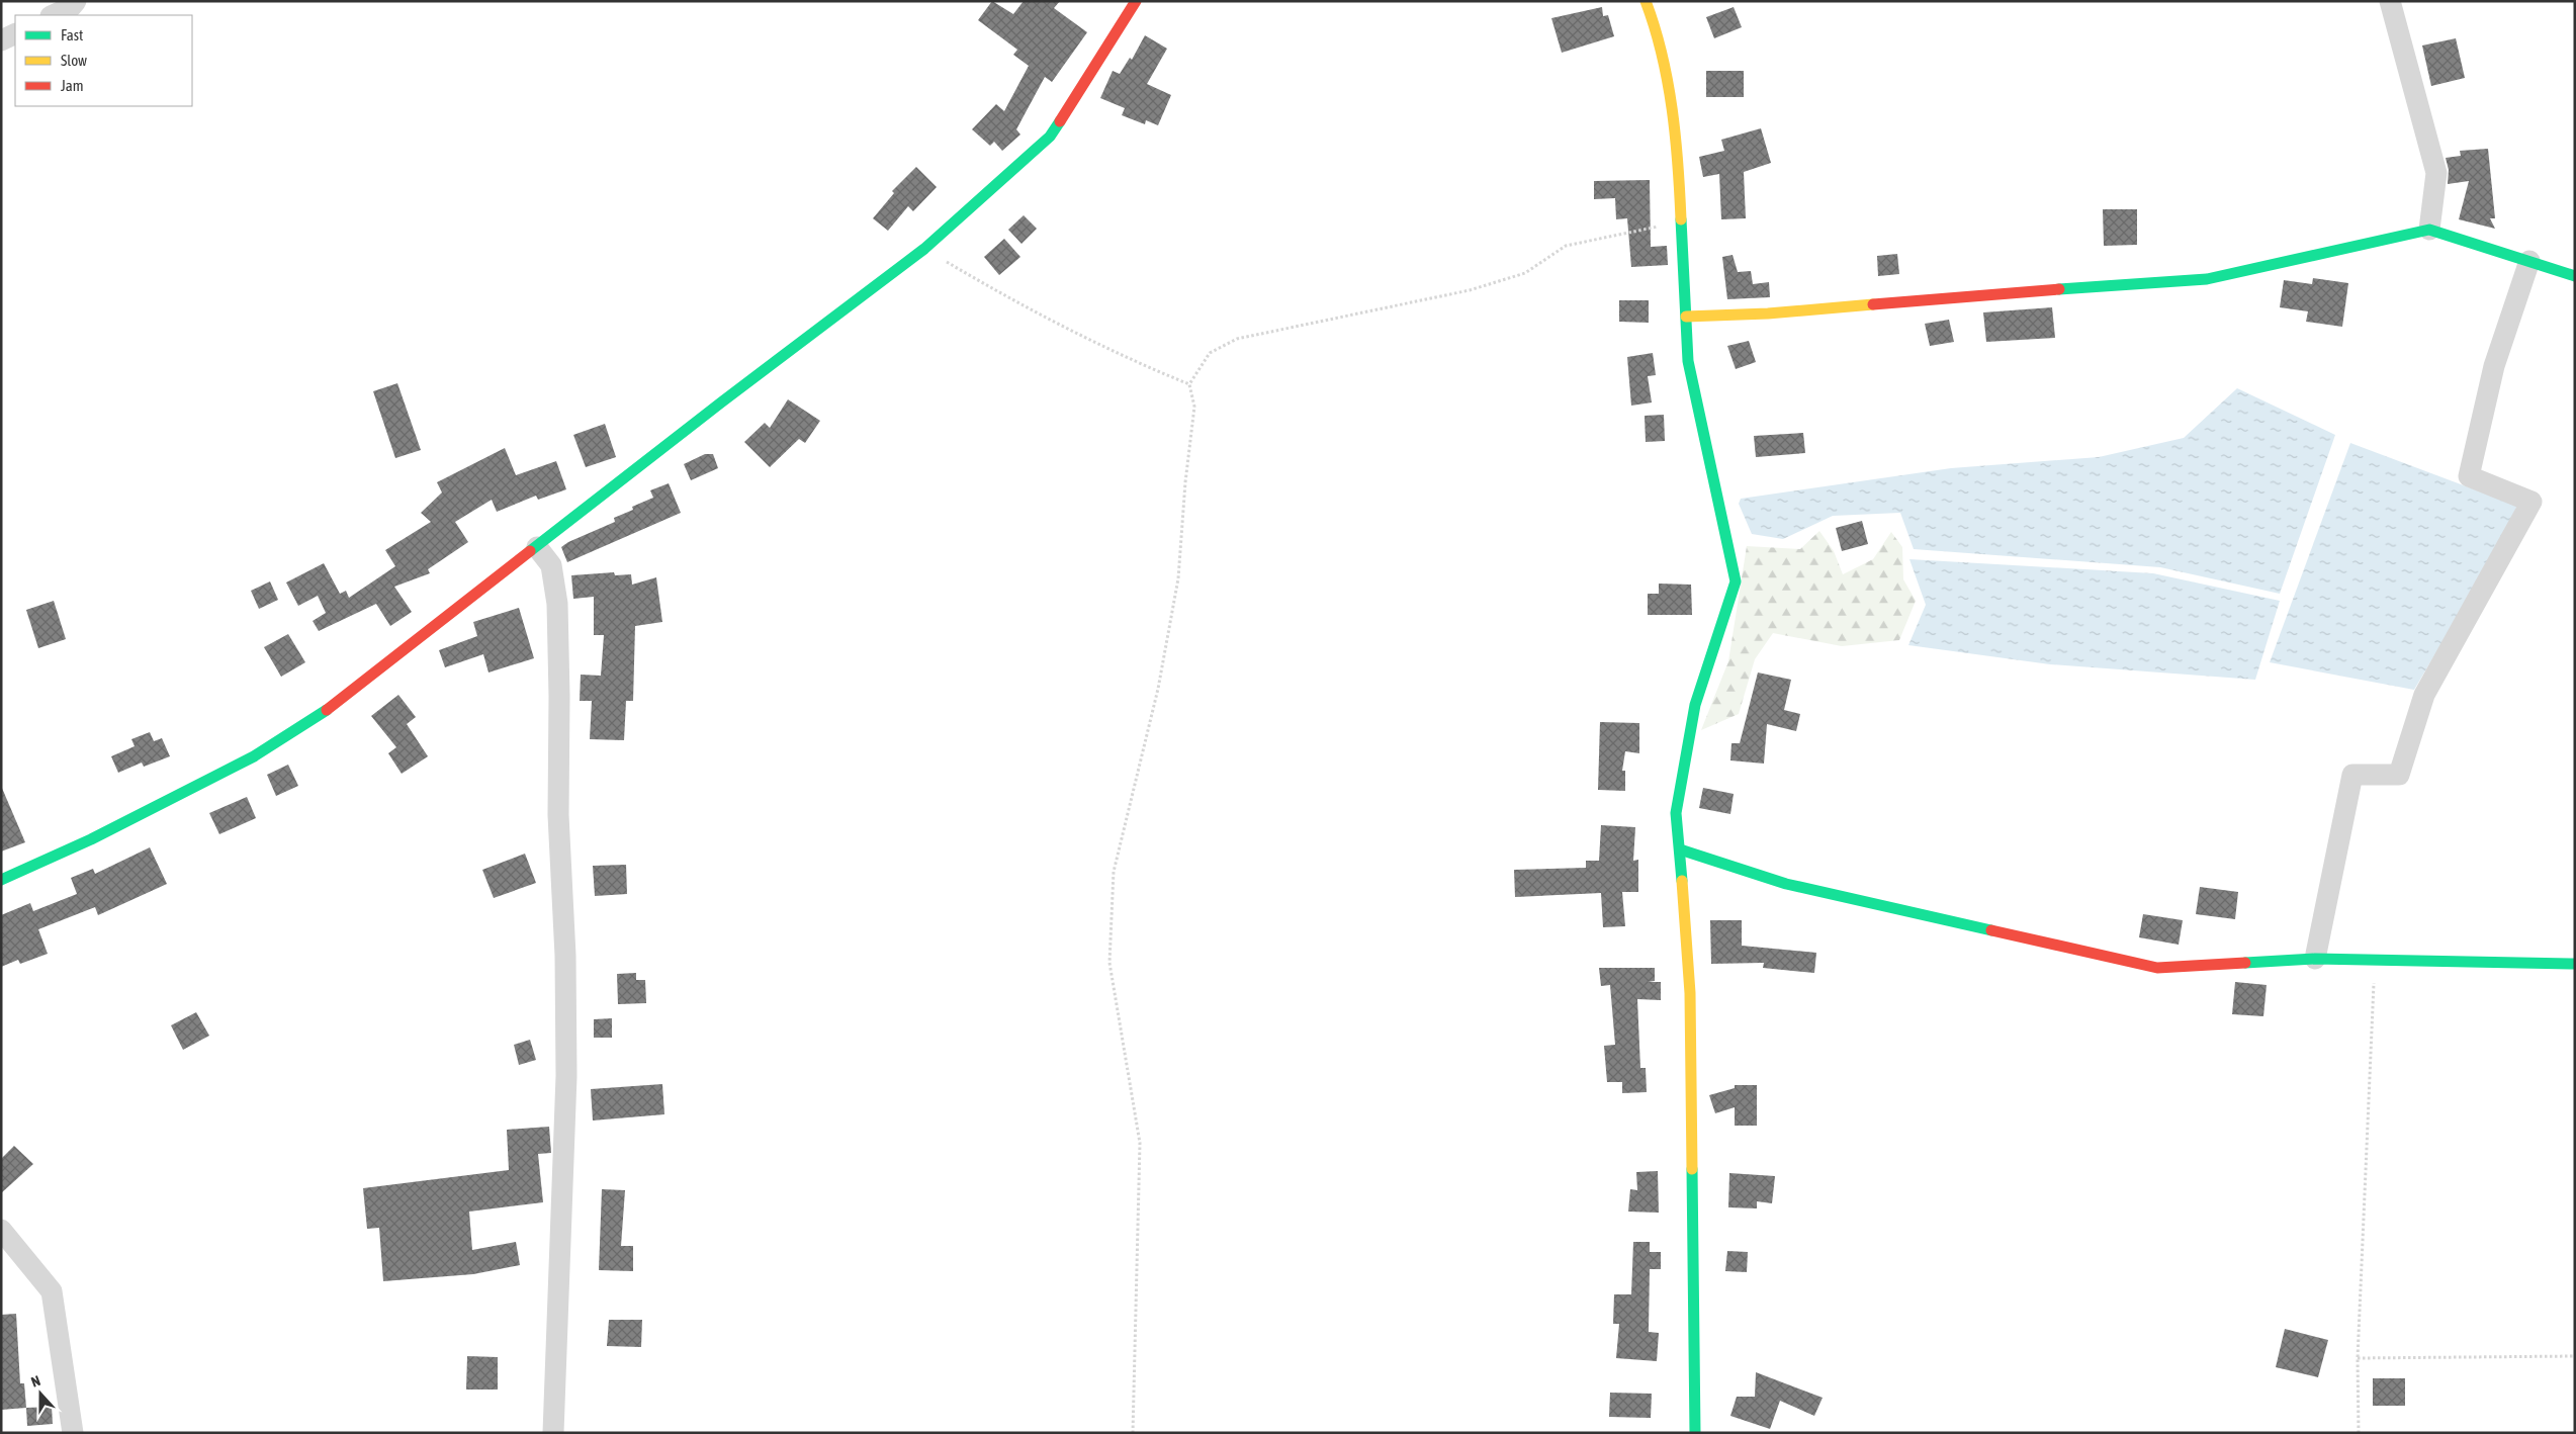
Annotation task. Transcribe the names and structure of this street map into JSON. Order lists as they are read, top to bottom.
{
  "legend": ["Fast", "Slow", "Jam"],
  "north": "top"
}
